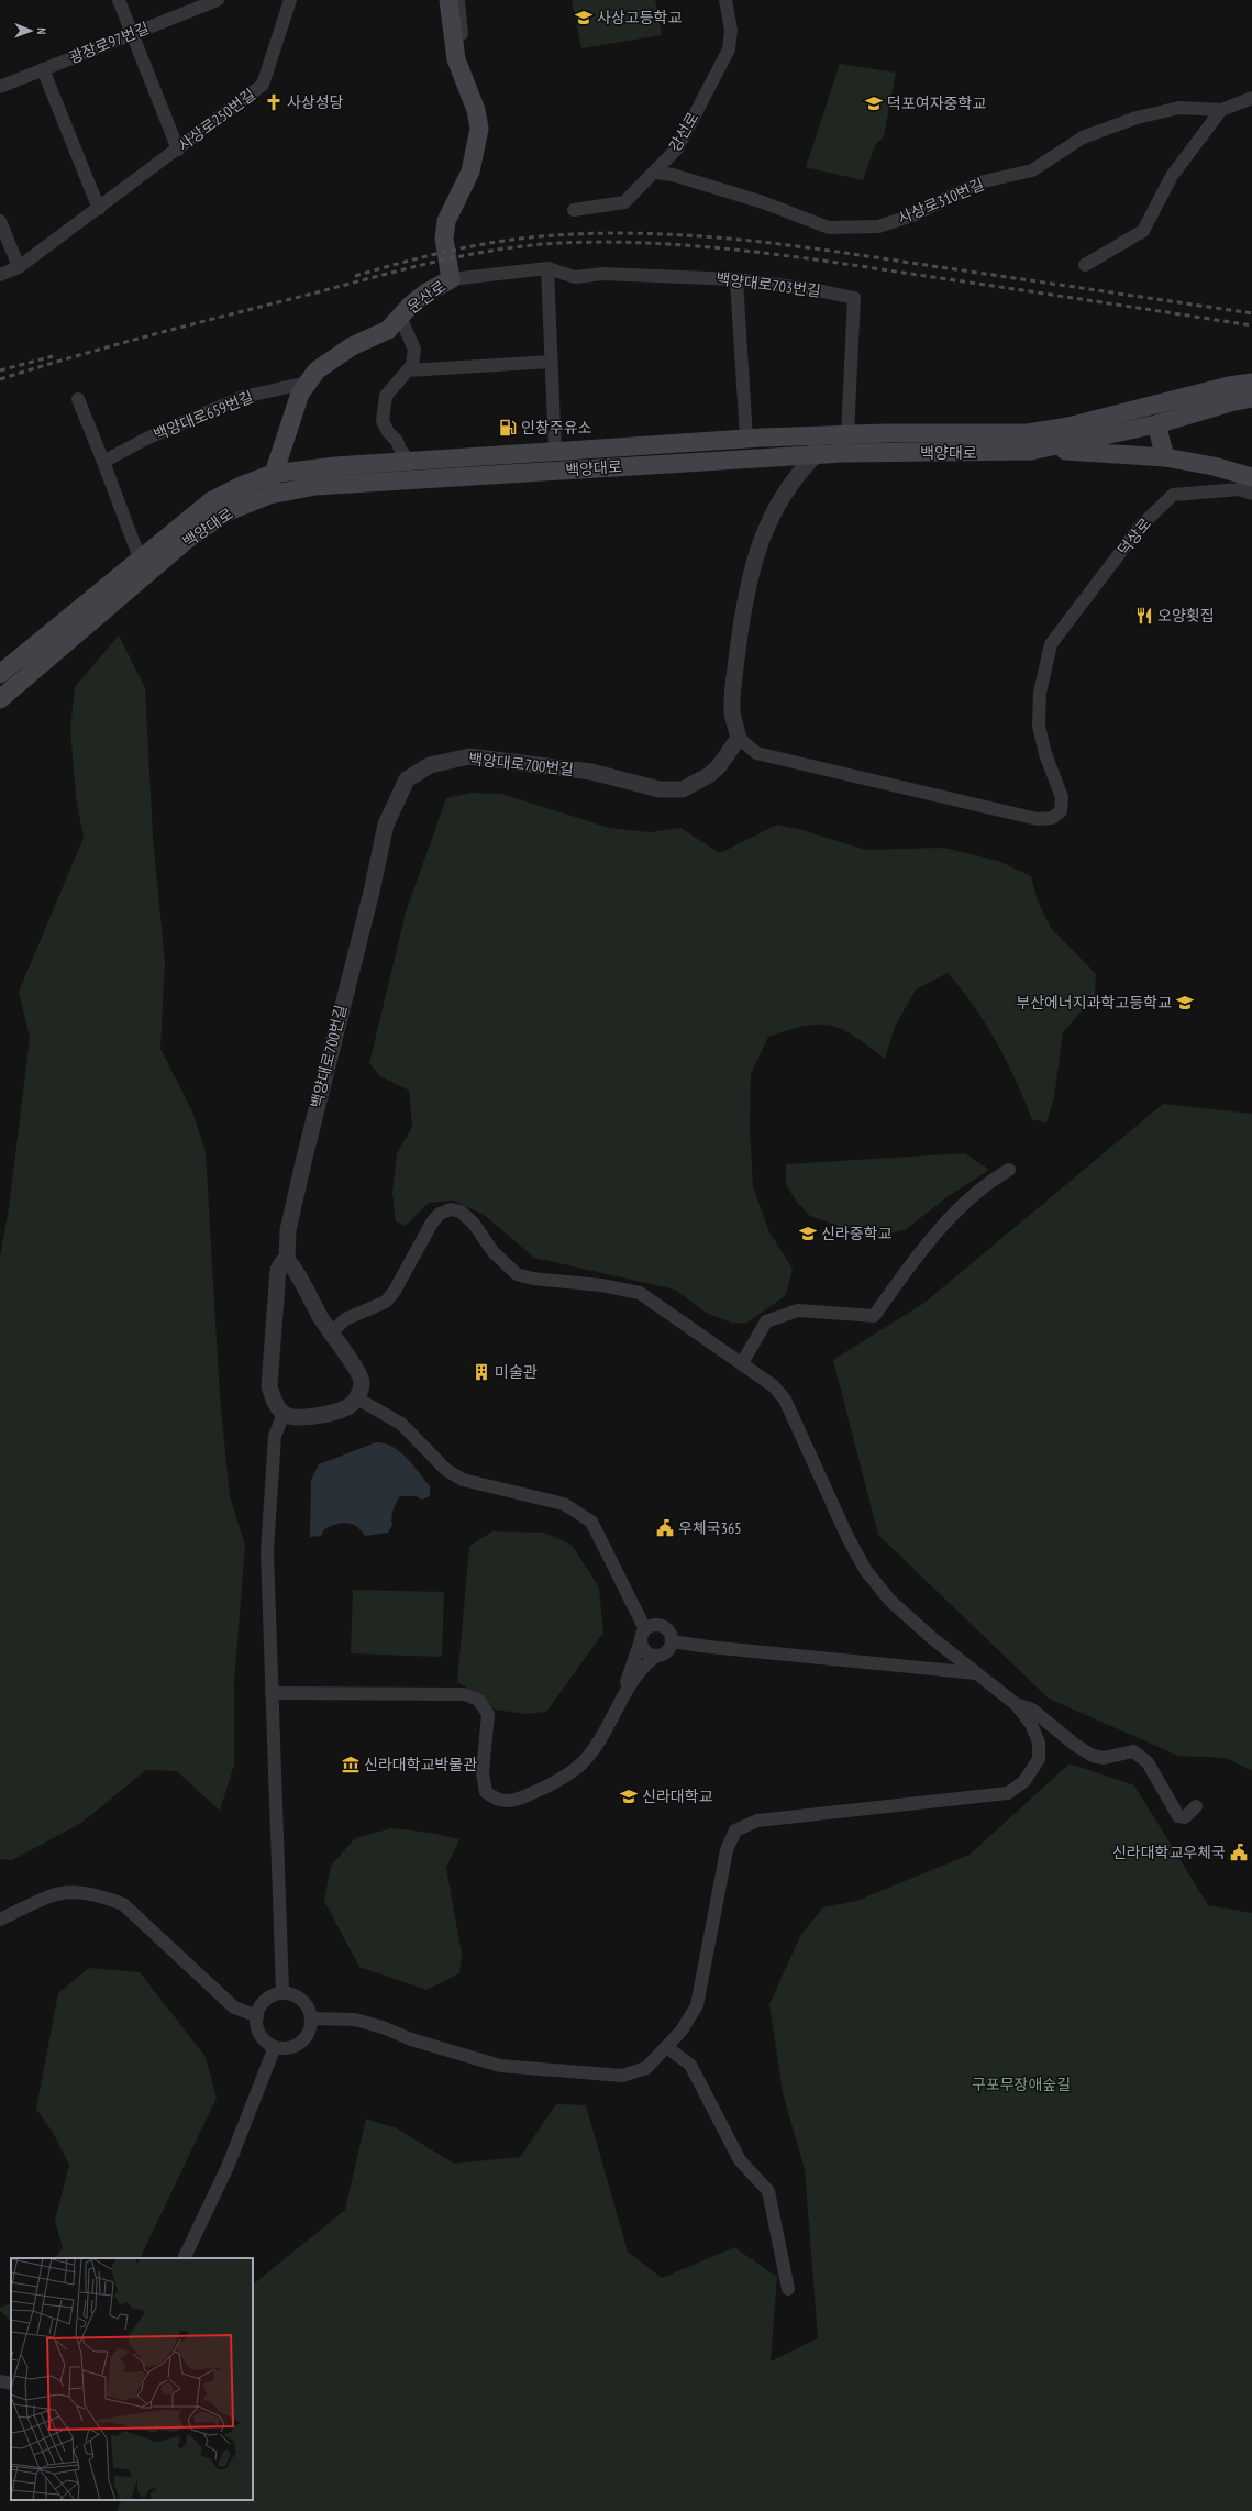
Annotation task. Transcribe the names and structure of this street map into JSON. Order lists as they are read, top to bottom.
{
  "streets": {
    "main road": ["운산로", "백양대로"],
    "street": [
      "광장로97번길",
      "사상로250번길",
      "강선로",
      "사상로310번길",
      "백양대로703번길",
      "백양대로659번길",
      "덕상로",
      "백양대로700번길"
    ]
  },
  "crossings": [
    ["강선로", "사상로310번길"],
    ["백양대로703번길", "운산로"],
    ["백양대로703번길", "백양대로"],
    ["운산로", "백양대로659번길"],
    ["운산로", "백양대로"],
    ["덕상로", "백양대로700번길"]
  ],
  "parks": ["구포무장애숲길"],
  "places": {
    "school or university": [
      "사상고등학교",
      "덕포여자중학교",
      "부산에너지과학고등학교",
      "신라중학교",
      "신라대학교"
    ],
    "church": ["사상성당"],
    "fuel station": ["인창주유소"],
    "restaurant": ["오양횟집"],
    "building": ["미술관"],
    "public building": ["우체국365", "신라대학교우체국"],
    "museum": ["신라대학교박물관"]
  },
  "north": "right"
}
